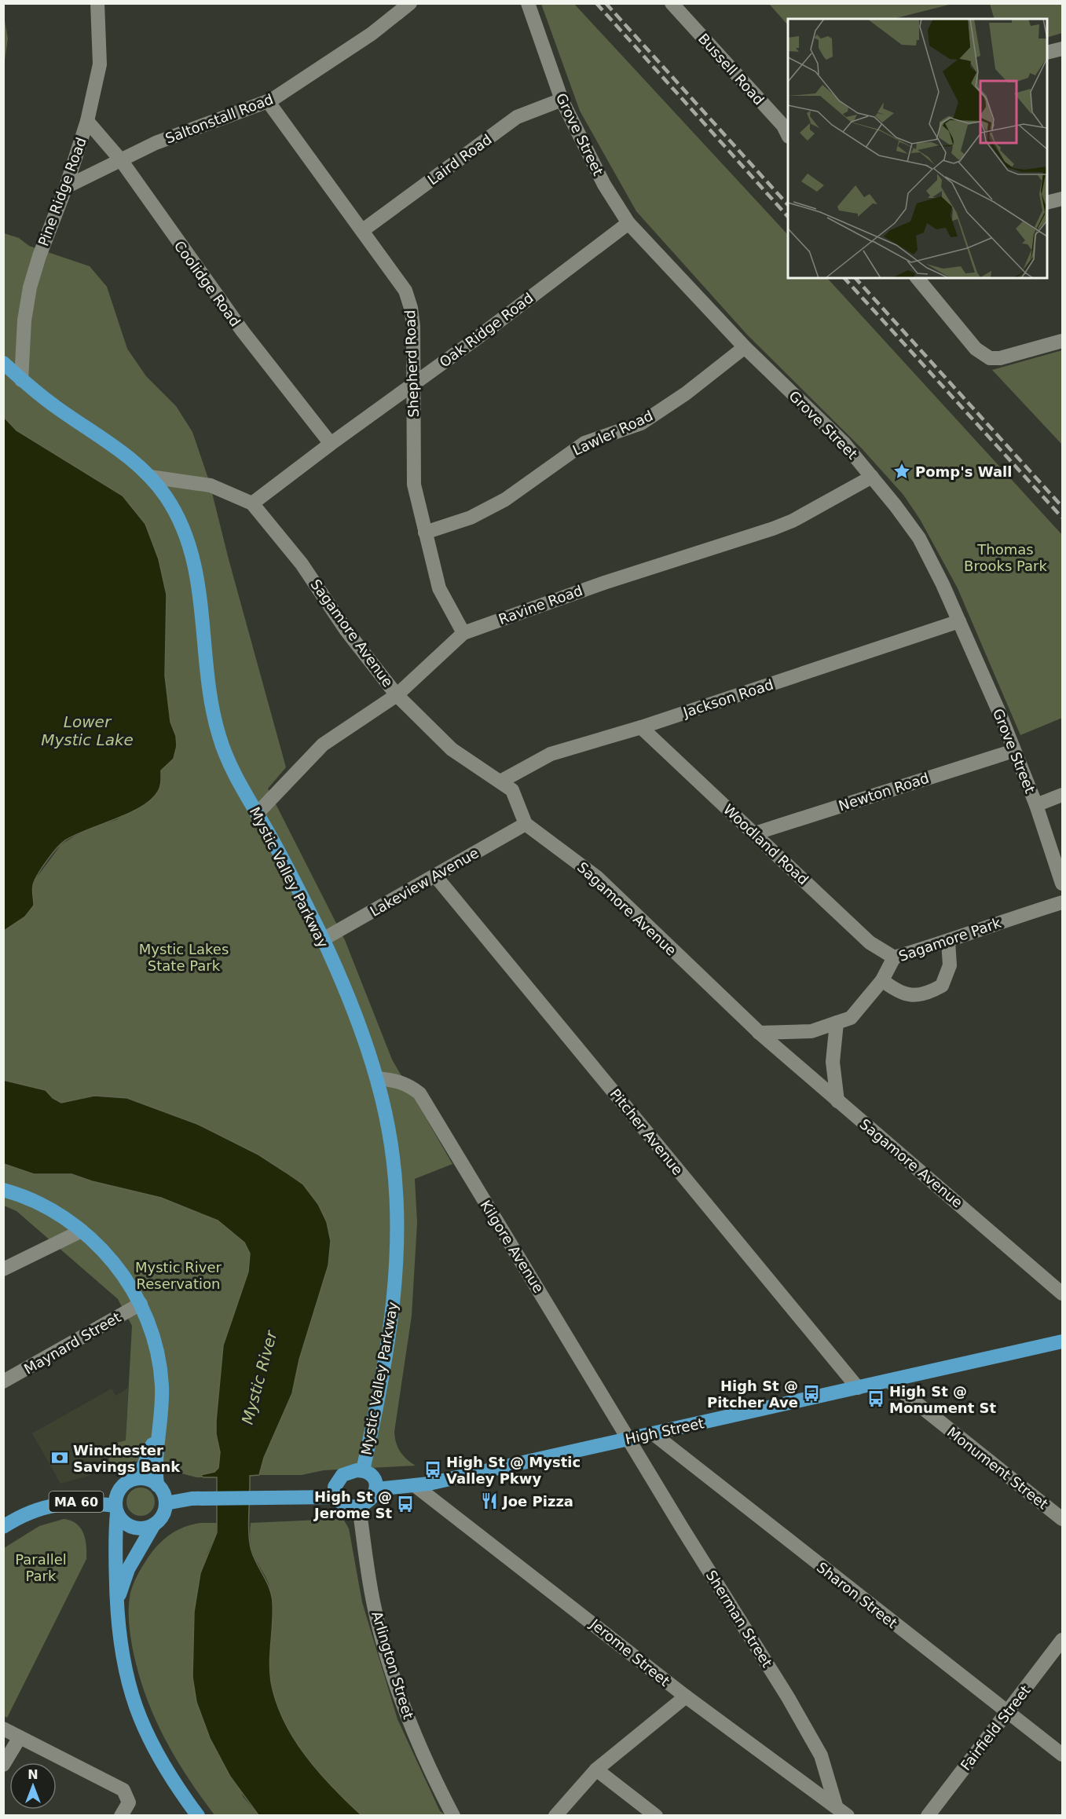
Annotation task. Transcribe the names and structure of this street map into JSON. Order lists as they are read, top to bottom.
{
  "streets": {
    "main road": ["Mystic Valley Parkway", "High Street", "MA 60"],
    "street": [
      "Bussell Road",
      "Saltonstall Road",
      "Grove Street",
      "Laird Road",
      "Pine Ridge Road",
      "Coolidge Road",
      "Oak Ridge Road",
      "Shepherd Road",
      "Lawler Road",
      "Ravine Road",
      "Sagamore Avenue",
      "Jackson Road",
      "Newton Road",
      "Woodland Road",
      "Lakeview Avenue",
      "Sagamore Park",
      "Pitcher Avenue",
      "Kilgore Avenue",
      "Maynard Street",
      "Monument Street",
      "Sharon Street",
      "Sherman Street",
      "Jerome Street",
      "Arlington Street",
      "Fairfield Street"
    ]
  },
  "crossings": [
    ["Saltonstall Road", "Pine Ridge Road"],
    ["Saltonstall Road", "Coolidge Road"],
    ["Saltonstall Road", "Shepherd Road"],
    ["Grove Street", "Laird Road"],
    ["Grove Street", "Oak Ridge Road"],
    ["Grove Street", "Lawler Road"],
    ["Grove Street", "Ravine Road"],
    ["Grove Street", "Jackson Road"],
    ["Grove Street", "Newton Road"],
    ["Laird Road", "Shepherd Road"],
    ["Pine Ridge Road", "Coolidge Road"],
    ["Pine Ridge Road", "Mystic Valley Parkway"],
    ["Coolidge Road", "Oak Ridge Road"],
    ["Oak Ridge Road", "Shepherd Road"],
    ["Oak Ridge Road", "Sagamore Avenue"],
    ["Shepherd Road", "Lawler Road"],
    ["Shepherd Road", "Ravine Road"],
    ["Ravine Road", "Sagamore Avenue"],
    ["Ravine Road", "Mystic Valley Parkway"],
    ["Sagamore Avenue", "Jackson Road"],
    ["Sagamore Avenue", "Mystic Valley Parkway"],
    ["Sagamore Avenue", "Lakeview Avenue"],
    ["Sagamore Avenue", "Sagamore Park"],
    ["Jackson Road", "Woodland Road"],
    ["Newton Road", "Woodland Road"],
    ["Woodland Road", "Sagamore Park"],
    ["Mystic Valley Parkway", "Lakeview Avenue"],
    ["Mystic Valley Parkway", "Kilgore Avenue"],
    ["Mystic Valley Parkway", "High Street"],
    ["Mystic Valley Parkway", "Arlington Street"],
    ["Lakeview Avenue", "Pitcher Avenue"],
    ["Pitcher Avenue", "High Street"],
    ["Kilgore Avenue", "High Street"],
    ["Kilgore Avenue", "Sherman Street"],
    ["High Street", "Monument Street"],
    ["High Street", "Sharon Street"],
    ["High Street", "Sherman Street"],
    ["High Street", "Jerome Street"],
    ["High Street", "Arlington Street"],
    ["Sharon Street", "Fairfield Street"],
    ["Sherman Street", "Jerome Street"]
  ],
  "water": ["Lower Mystic Lake", "Mystic River"],
  "parks": [
    "Thomas Brooks Park",
    "Mystic Lakes State Park",
    "Mystic River Reservation",
    "Parallel Park"
  ],
  "places": {
    "place": ["Pomp's Wall"],
    "bus stop": [
      "High St @ Pitcher Ave",
      "High St @ Monument St",
      "High St @ Mystic Valley Pkwy",
      "High St @ Jerome St"
    ],
    "bank": ["Winchester Savings Bank"],
    "restaurant": ["Joe Pizza"]
  },
  "north": "top"
}
